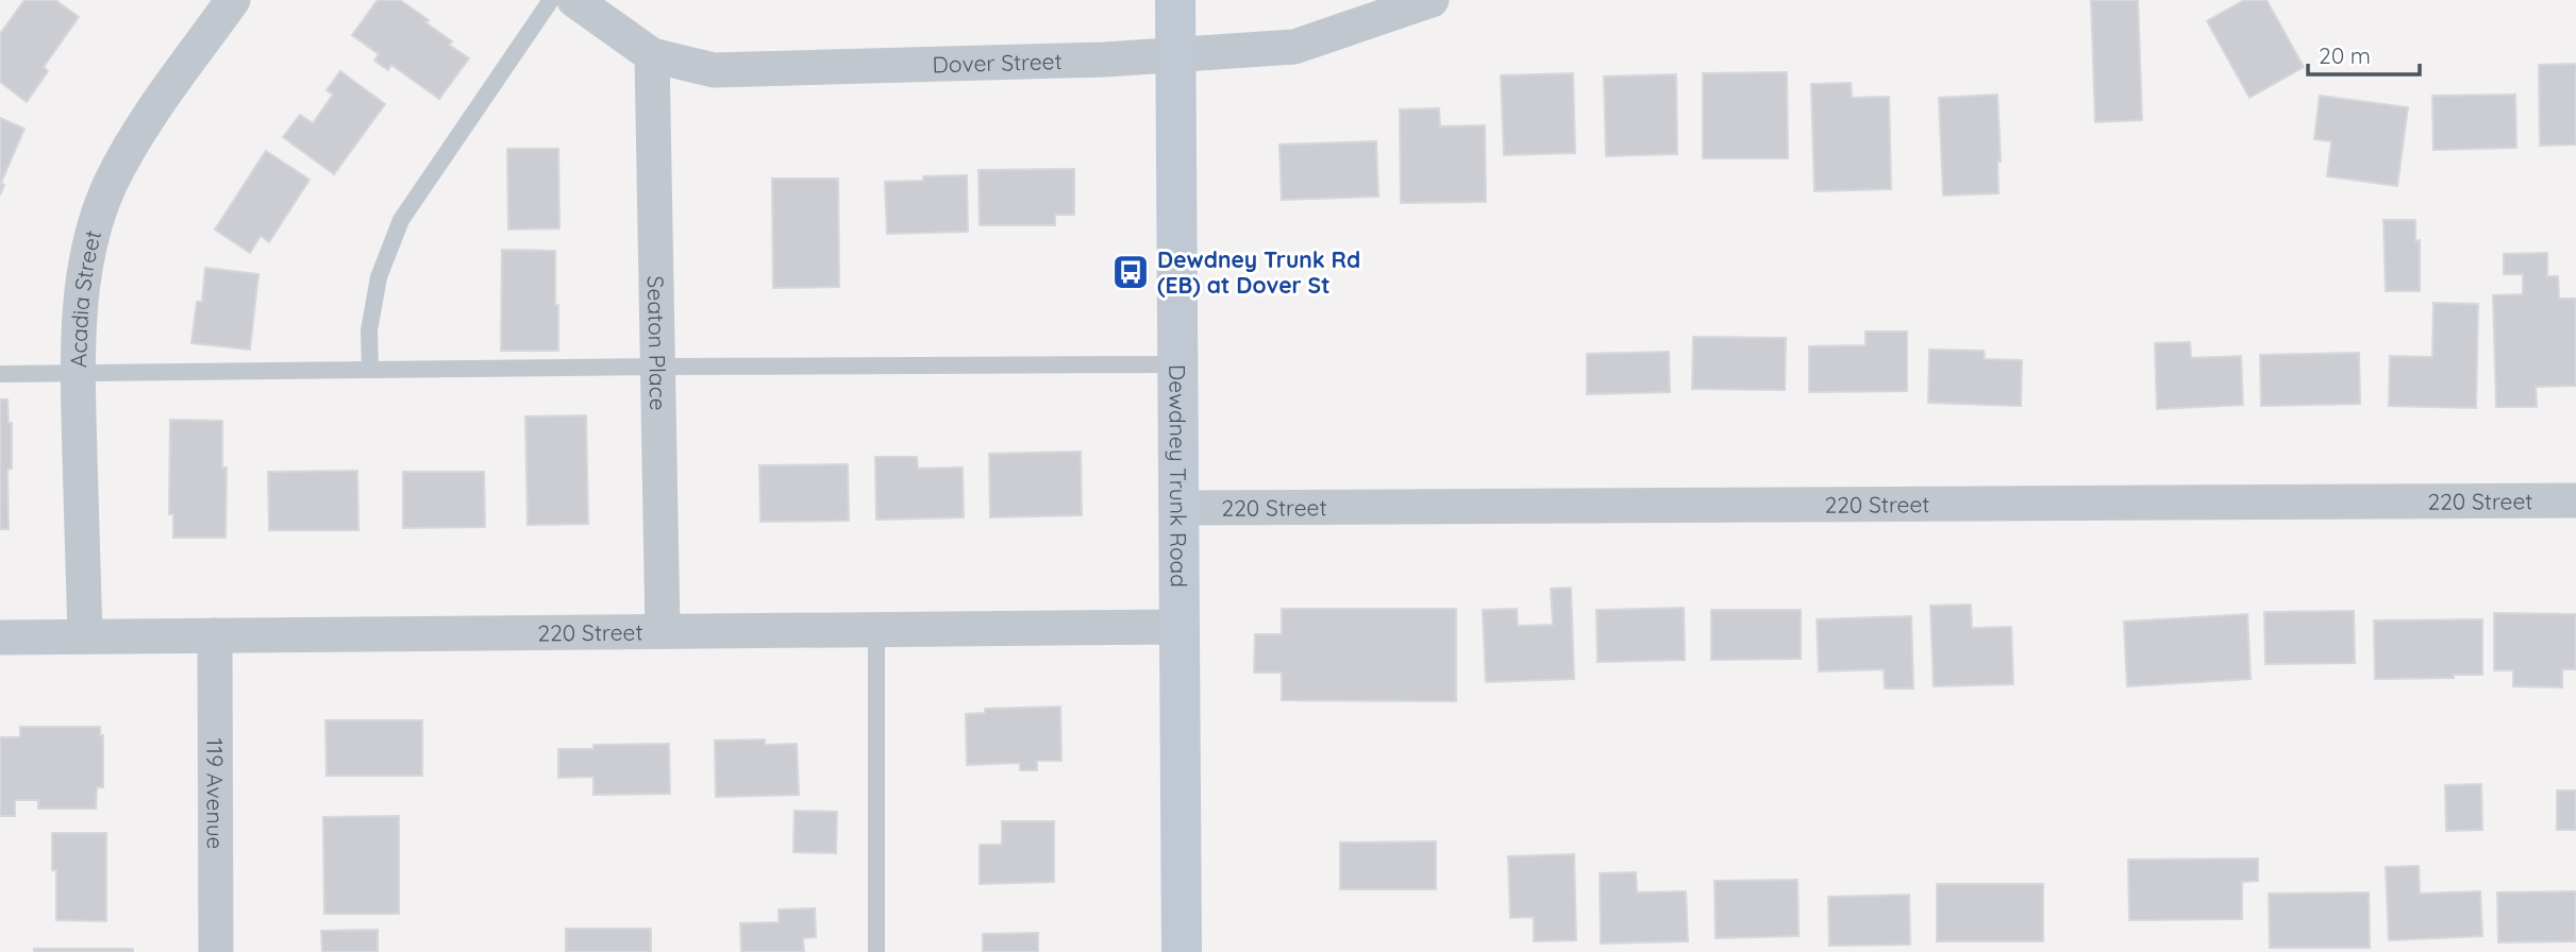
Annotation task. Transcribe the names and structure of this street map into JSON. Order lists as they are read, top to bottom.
{
  "streets": {
    "main road": ["Dewdney Trunk Road"],
    "street": [
      "Dover Street",
      "Acadia Street",
      "Seaton Place",
      "220 Street",
      "119 Avenue"
    ]
  },
  "crossings": [
    ["Dover Street", "Seaton Place"],
    ["Dover Street", "Dewdney Trunk Road"],
    ["Acadia Street", "220 Street"],
    ["Seaton Place", "220 Street"],
    ["Dewdney Trunk Road", "220 Street"],
    ["220 Street", "119 Avenue"]
  ],
  "places": {
    "bus stop": ["Dewdney Trunk Rd (EB) at Dover St"]
  },
  "scale_bar": "20 m"
}
